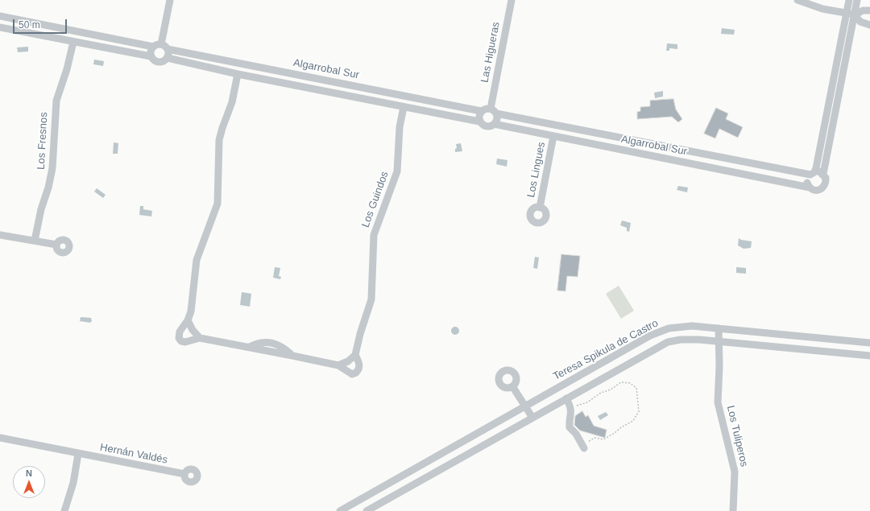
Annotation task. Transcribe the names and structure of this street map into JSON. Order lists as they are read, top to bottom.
{
  "streets": {
    "street": [
      "Las Higueras",
      "Algarrobal Sur",
      "Los Fresnos",
      "Los Lingues",
      "Los Guindos",
      "Teresa Spikula de Castro",
      "Los Tuliperos",
      "Hernán Valdés"
    ]
  },
  "crossings": [
    ["Las Higueras", "Algarrobal Sur"],
    ["Algarrobal Sur", "Los Lingues"],
    ["Algarrobal Sur", "Los Guindos"],
    ["Teresa Spikula de Castro", "Los Tuliperos"]
  ],
  "scale_bar": "50 m",
  "north": "top"
}
